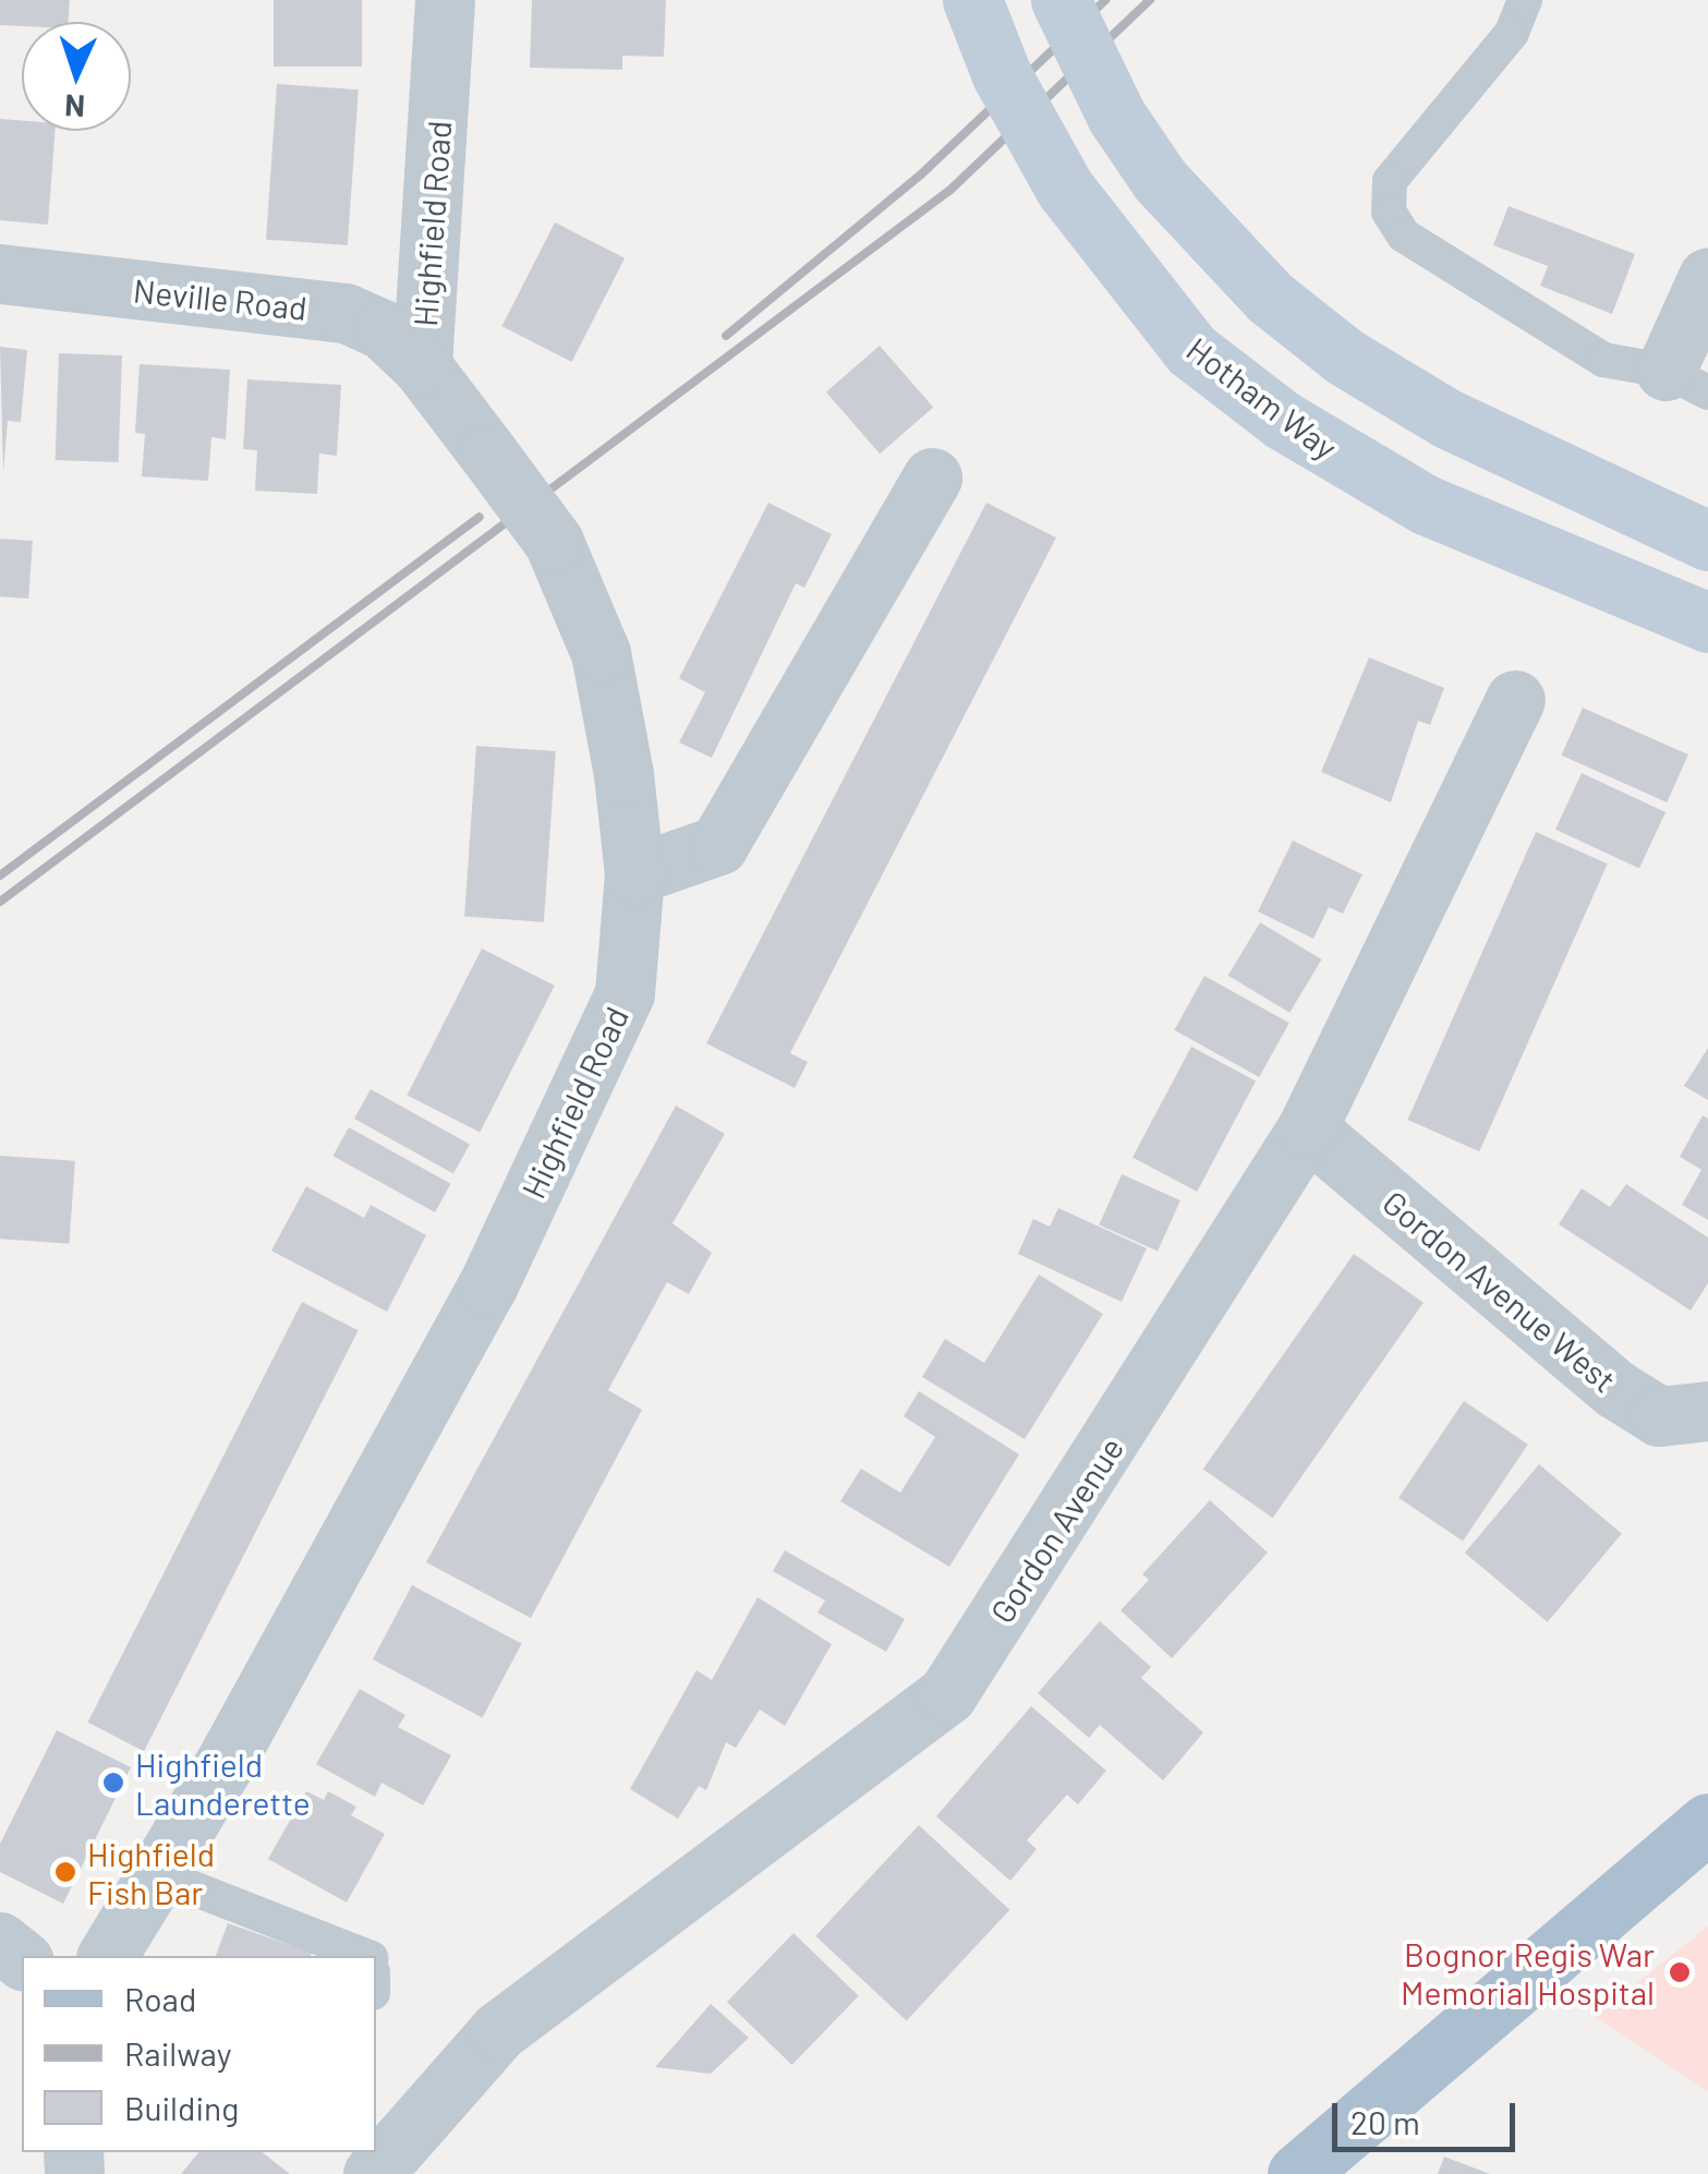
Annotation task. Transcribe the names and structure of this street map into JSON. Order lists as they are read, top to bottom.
{
  "streets": {
    "main road": ["Hotham Way"],
    "street": [
      "Highfield Road",
      "Neville Road",
      "Gordon Avenue West",
      "Gordon Avenue"
    ]
  },
  "crossings": [
    ["Highfield Road", "Neville Road"],
    ["Gordon Avenue West", "Gordon Avenue"]
  ],
  "places": ["Highfield Launderette", "Highfield Fish Bar", "Bognor Regis War Memorial Hospital"],
  "legend": ["Road", "Railway", "Building"],
  "scale_bar": "20 m",
  "north": "bottom"
}
